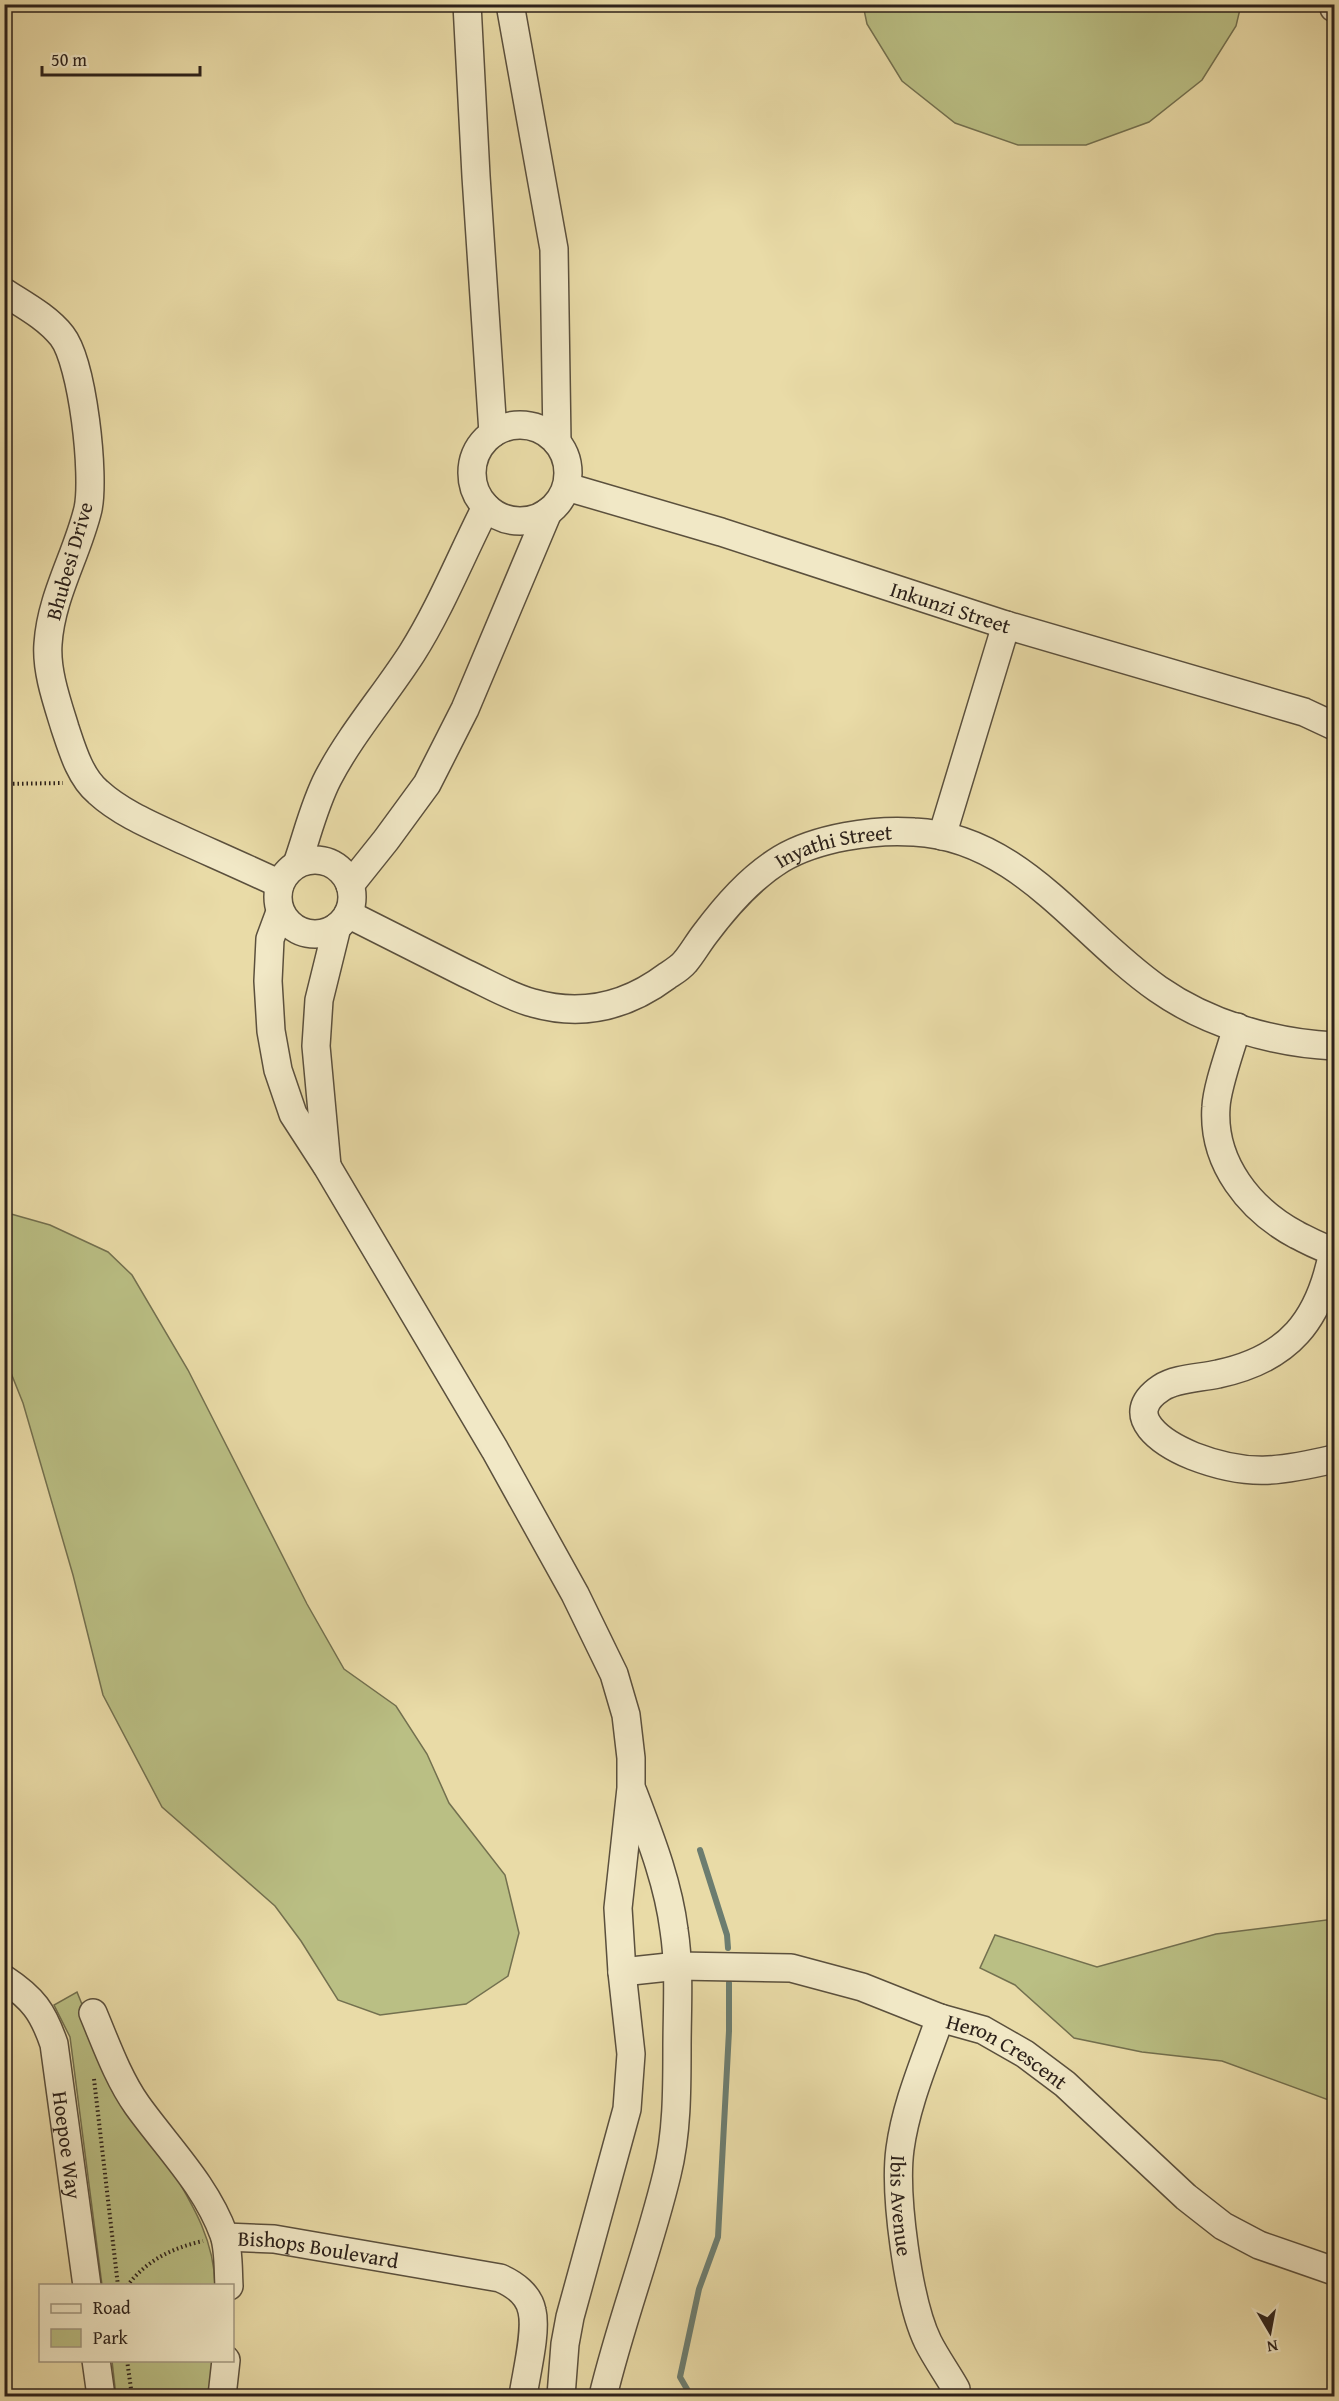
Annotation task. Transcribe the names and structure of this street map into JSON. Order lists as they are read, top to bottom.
{
  "streets": {
    "street": [
      "Bhubesi Drive",
      "Inkunzi Street",
      "Inyathi Street",
      "Heron Crescent",
      "Hoepoe Way",
      "Ibis Avenue",
      "Bishops Boulevard"
    ]
  },
  "crossings": [
    ["Bhubesi Drive", "Inyathi Street"],
    ["Heron Crescent", "Ibis Avenue"]
  ],
  "legend": ["Road", "Park"],
  "scale_bar": "50 m",
  "north": "bottom"
}
